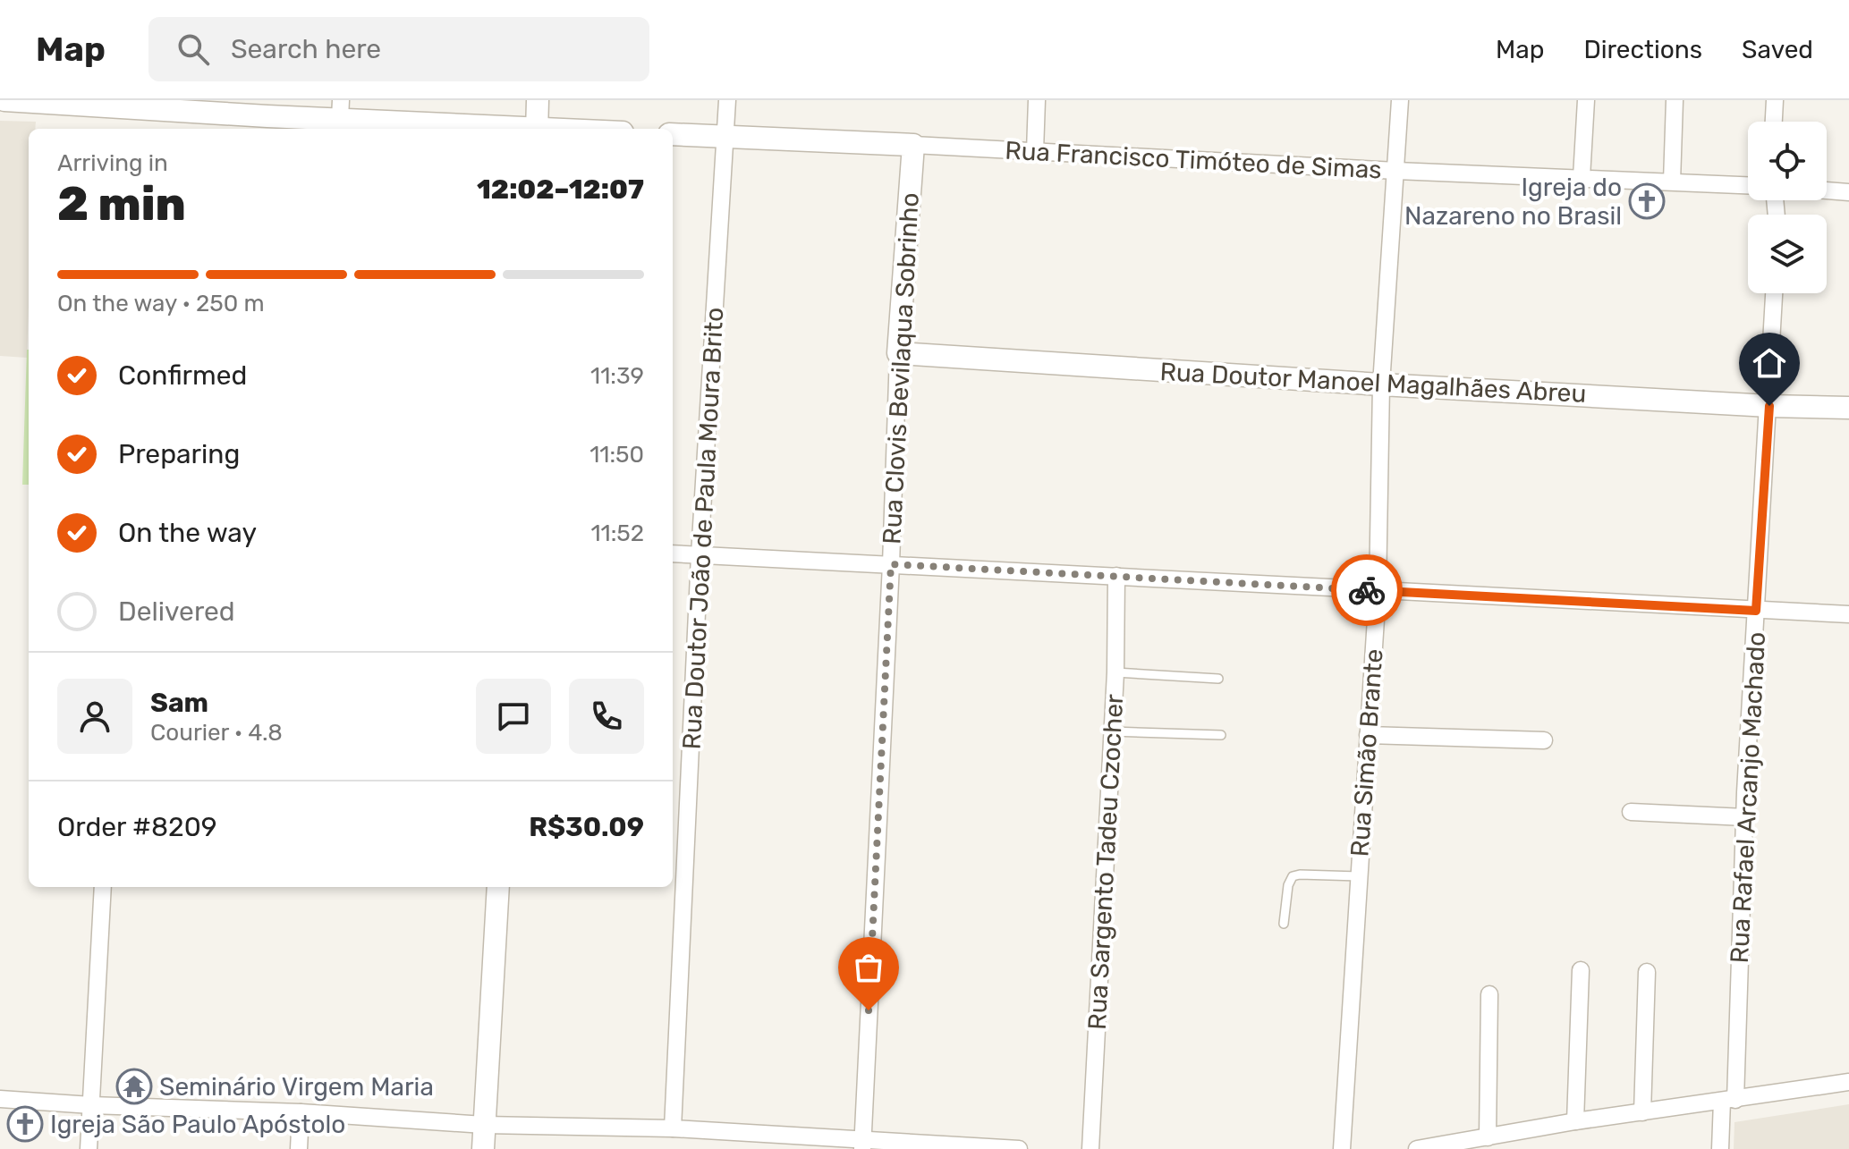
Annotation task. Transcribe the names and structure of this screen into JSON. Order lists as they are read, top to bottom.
{
  "streets": {
    "street": [
      "Rua Francisco Timóteo de Simas",
      "Rua Clovis Bevilaqua Sobrinho",
      "Rua Doutor Manoel Magalhães Abreu",
      "Rua Doutor João de Paula Moura Brito",
      "Rua Simão Brante",
      "Rua Rafael Arcanjo Machado",
      "Rua Sargento Tadeu Czocher"
    ]
  },
  "crossings": [
    ["Rua Francisco Timóteo de Simas", "Rua Clovis Bevilaqua Sobrinho"],
    ["Rua Francisco Timóteo de Simas", "Rua Doutor João de Paula Moura Brito"],
    ["Rua Francisco Timóteo de Simas", "Rua Simão Brante"],
    ["Rua Clovis Bevilaqua Sobrinho", "Rua Doutor Manoel Magalhães Abreu"],
    ["Rua Doutor Manoel Magalhães Abreu", "Rua Simão Brante"],
    ["Rua Doutor Manoel Magalhães Abreu", "Rua Rafael Arcanjo Machado"]
  ],
  "places": {
    "church": ["Igreja do Nazareno no Brasil", "Igreja São Paulo Apóstolo"],
    "temple": ["Seminário Virgem Maria"]
  },
  "page": {
    "header": "Map",
    "search": "Search here",
    "nav": ["Map", "Directions", "Saved"],
    "heading": ["2 min", "Arriving in", "12:02–12:07"],
    "panel": [
      "Sam",
      "Courier · 4.8",
      "Order #8209",
      "R$30.09"
    ],
    "bar": "On the way · 250 m",
    "list": [
      ["Confirmed", "11:39"],
      ["Preparing", "11:50"],
      ["On the way", "11:52"],
      "Delivered"
    ]
  }
}
